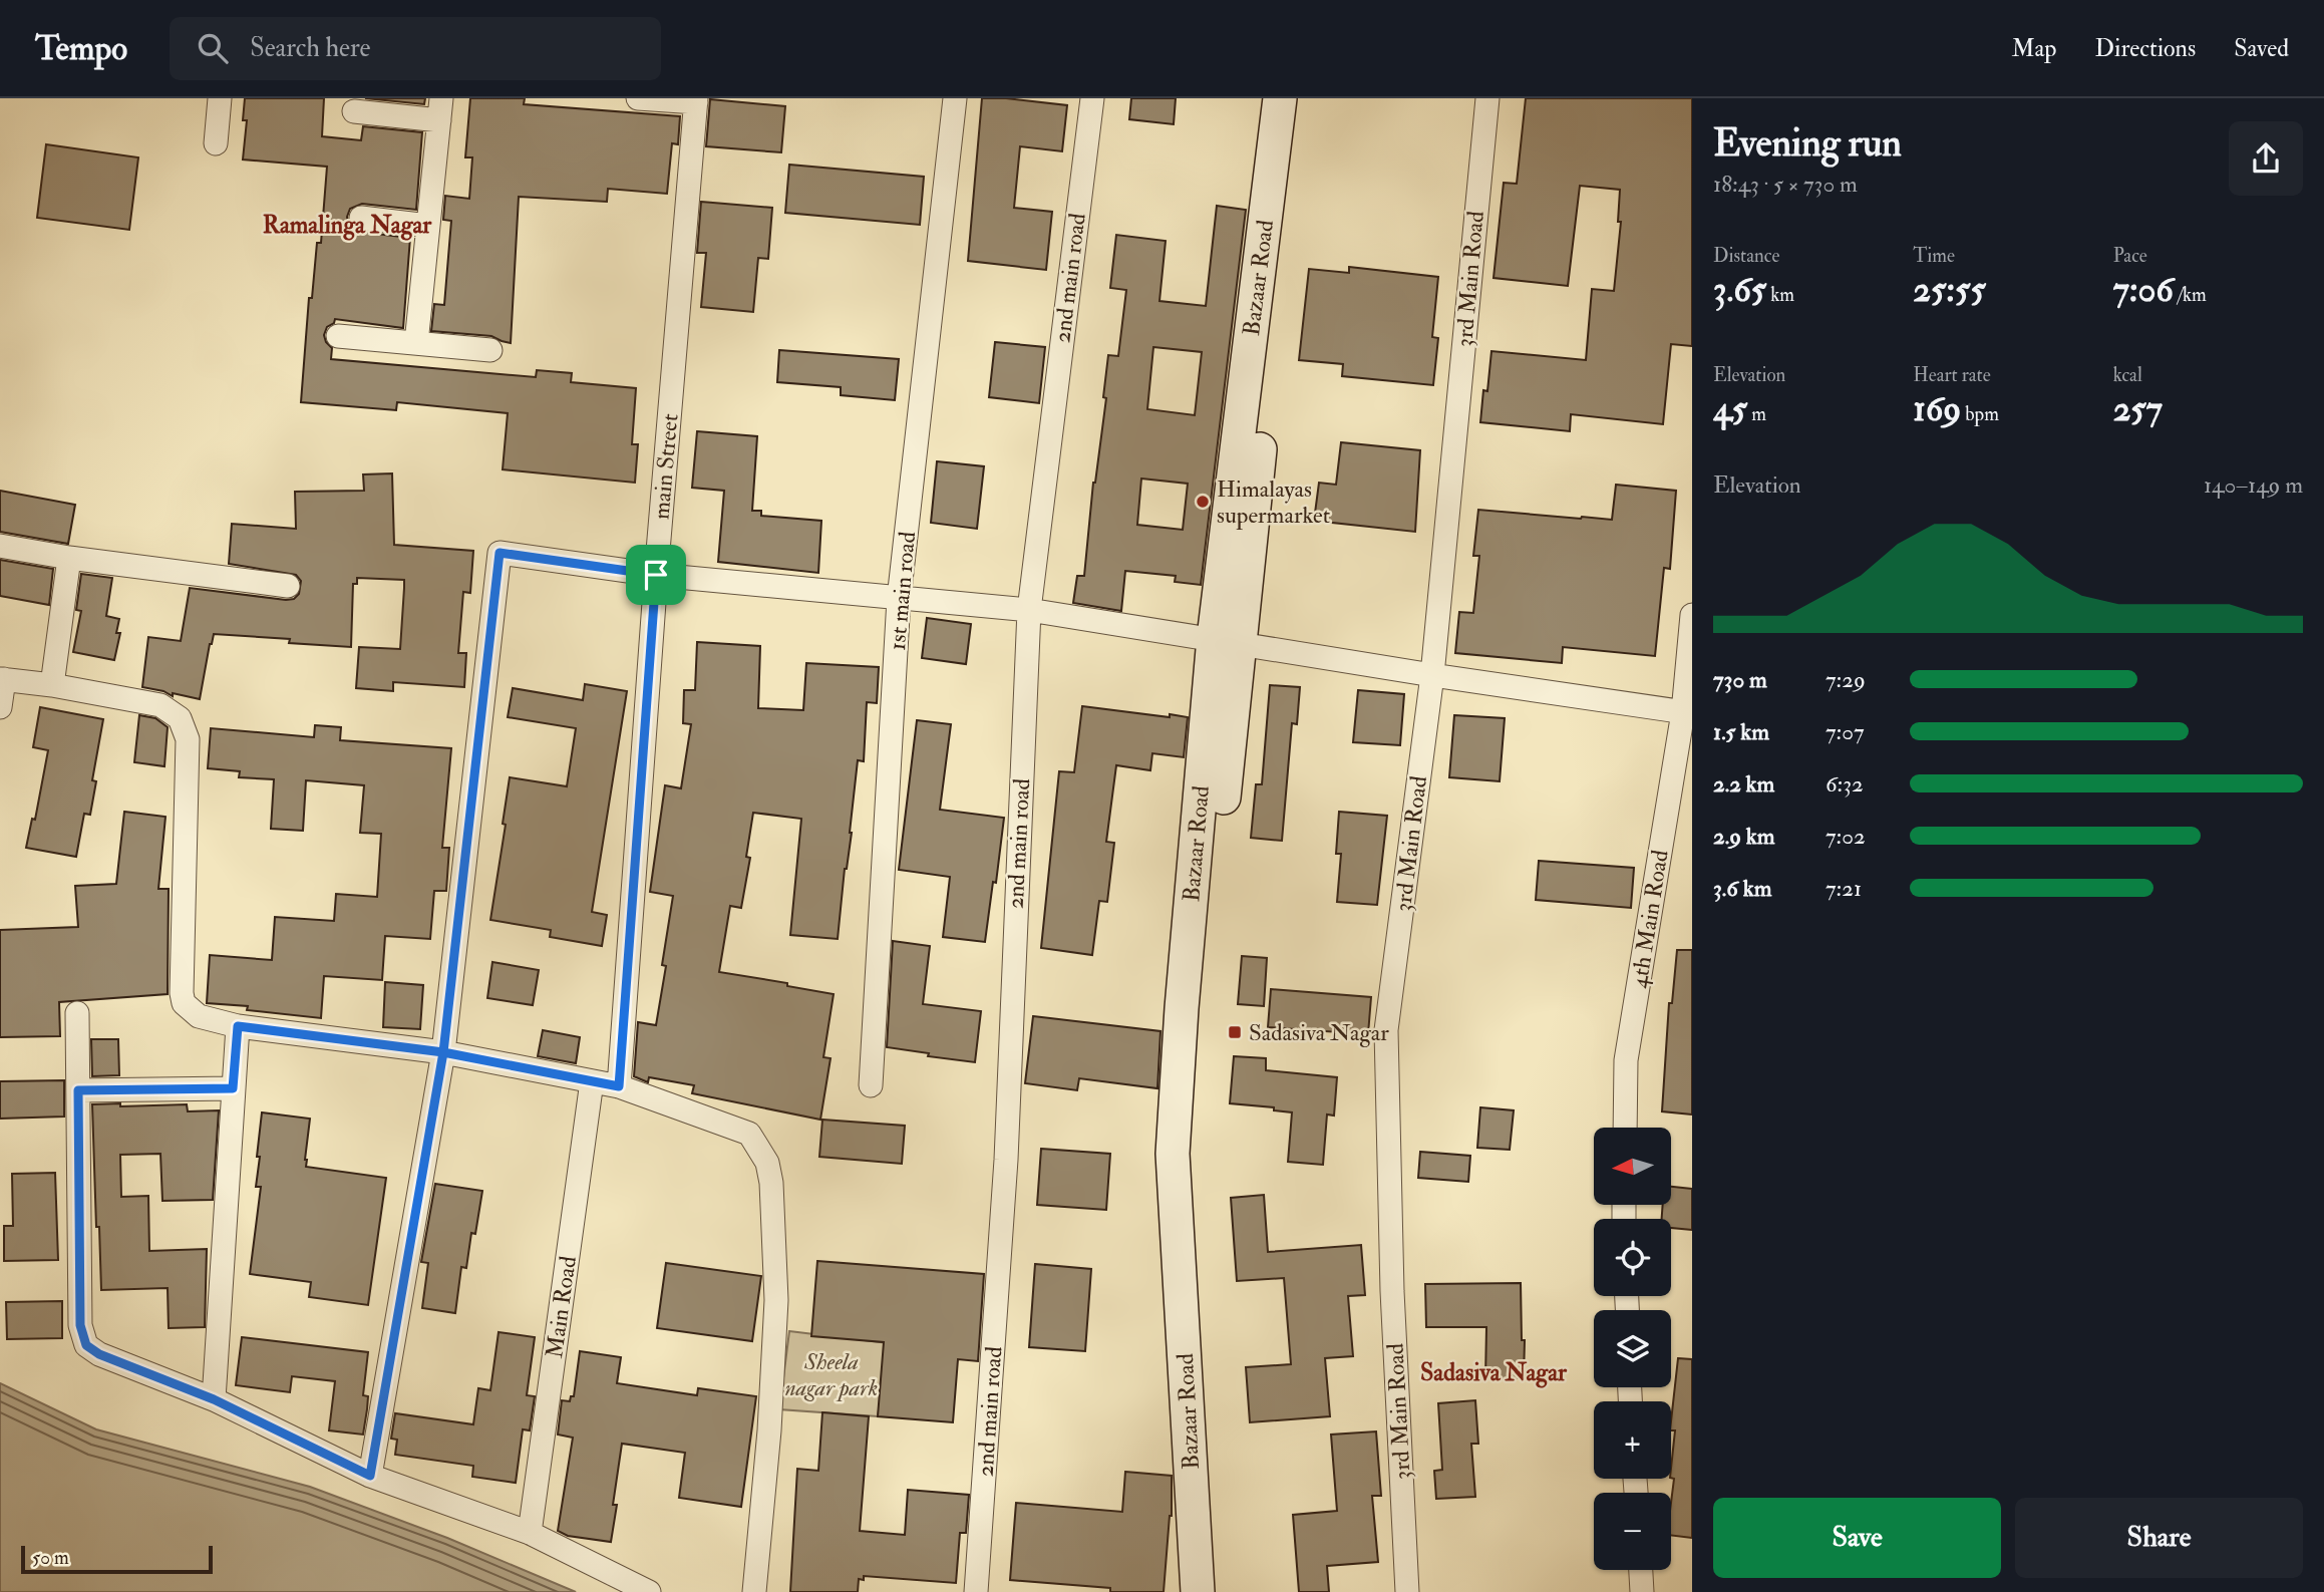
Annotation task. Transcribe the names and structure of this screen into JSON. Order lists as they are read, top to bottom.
{
  "streets": {
    "main road": ["Bazaar Road"],
    "street": [
      "2nd main road",
      "3rd Main Road",
      "main Street",
      "1st main road",
      "4th Main Road",
      "Main Road"
    ]
  },
  "districts": ["Ramalinga Nagar", "Sadasiva Nagar"],
  "parks": ["Sheela nagar park"],
  "places": {
    "other": ["Himalayas supermarket"],
    "transit": ["Sadasiva Nagar"]
  },
  "scale_bar": "50 m",
  "north": "left",
  "page": {
    "header": "Tempo",
    "search": "Search here",
    "nav": ["Map", "Directions", "Saved"],
    "heading": ["Evening run", "18:43 · 5 × 730 m"],
    "stats": [
      ["Distance", "3.65 km"],
      ["Time", "25:55"],
      ["Pace", "7:06 /km"],
      ["Elevation", "45 m"],
      ["Heart rate", "169 bpm"],
      ["kcal", "257"]
    ],
    "chart": ["Elevation", "140–149 m"],
    "list": [
      {
        "name": "730 m",
        "note": "7:29"
      },
      {
        "name": "1.5 km",
        "note": "7:07"
      },
      {
        "name": "2.2 km",
        "note": "6:32"
      },
      {
        "name": "2.9 km",
        "note": "7:02"
      },
      {
        "name": "3.6 km",
        "note": "7:21"
      }
    ],
    "map_buttons": ["+", "−"],
    "buttons": ["Save", "Share"],
    "scale": "50 m"
  }
}
